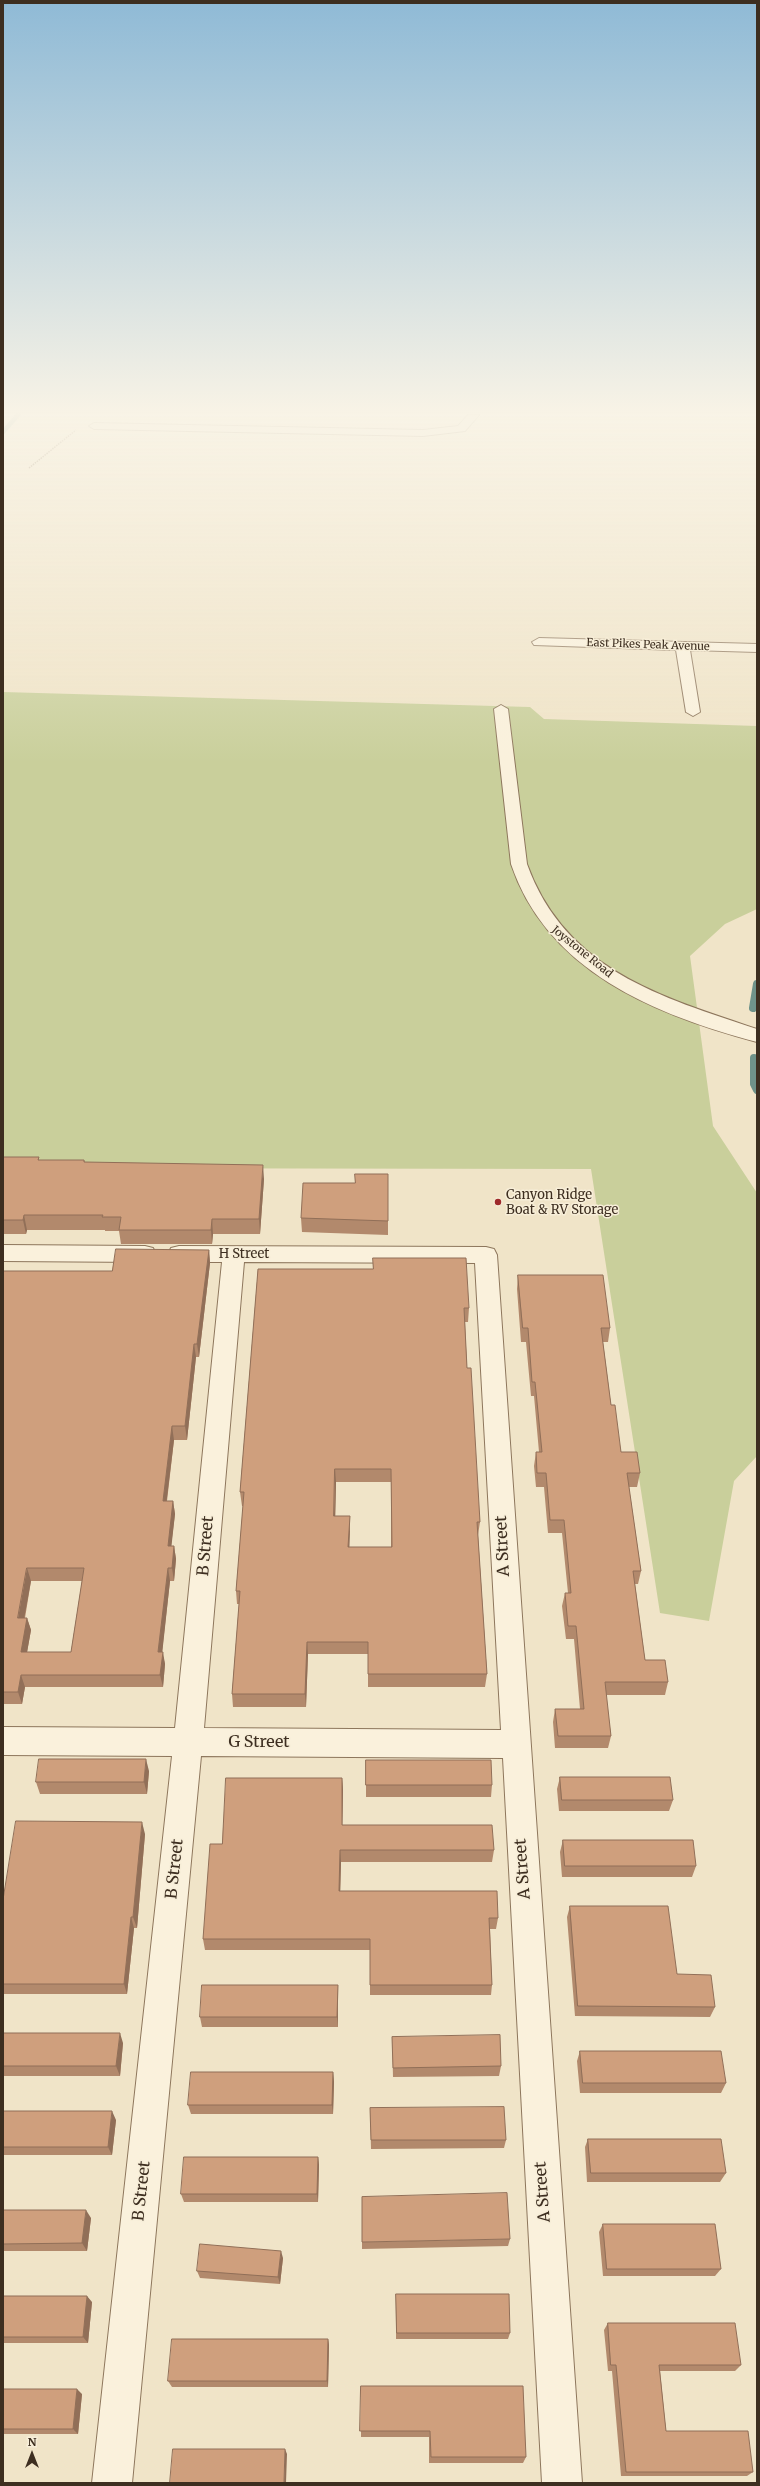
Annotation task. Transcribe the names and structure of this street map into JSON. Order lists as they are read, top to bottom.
{
  "streets": {
    "street": [
      "East Pikes Peak Avenue",
      "Joystone Road",
      "H Street",
      "B Street",
      "A Street",
      "G Street"
    ]
  },
  "crossings": [
    ["H Street", "B Street"],
    ["H Street", "A Street"],
    ["B Street", "G Street"],
    ["A Street", "G Street"]
  ],
  "places": ["Canyon Ridge Boat & RV Storage"],
  "north": "top"
}
